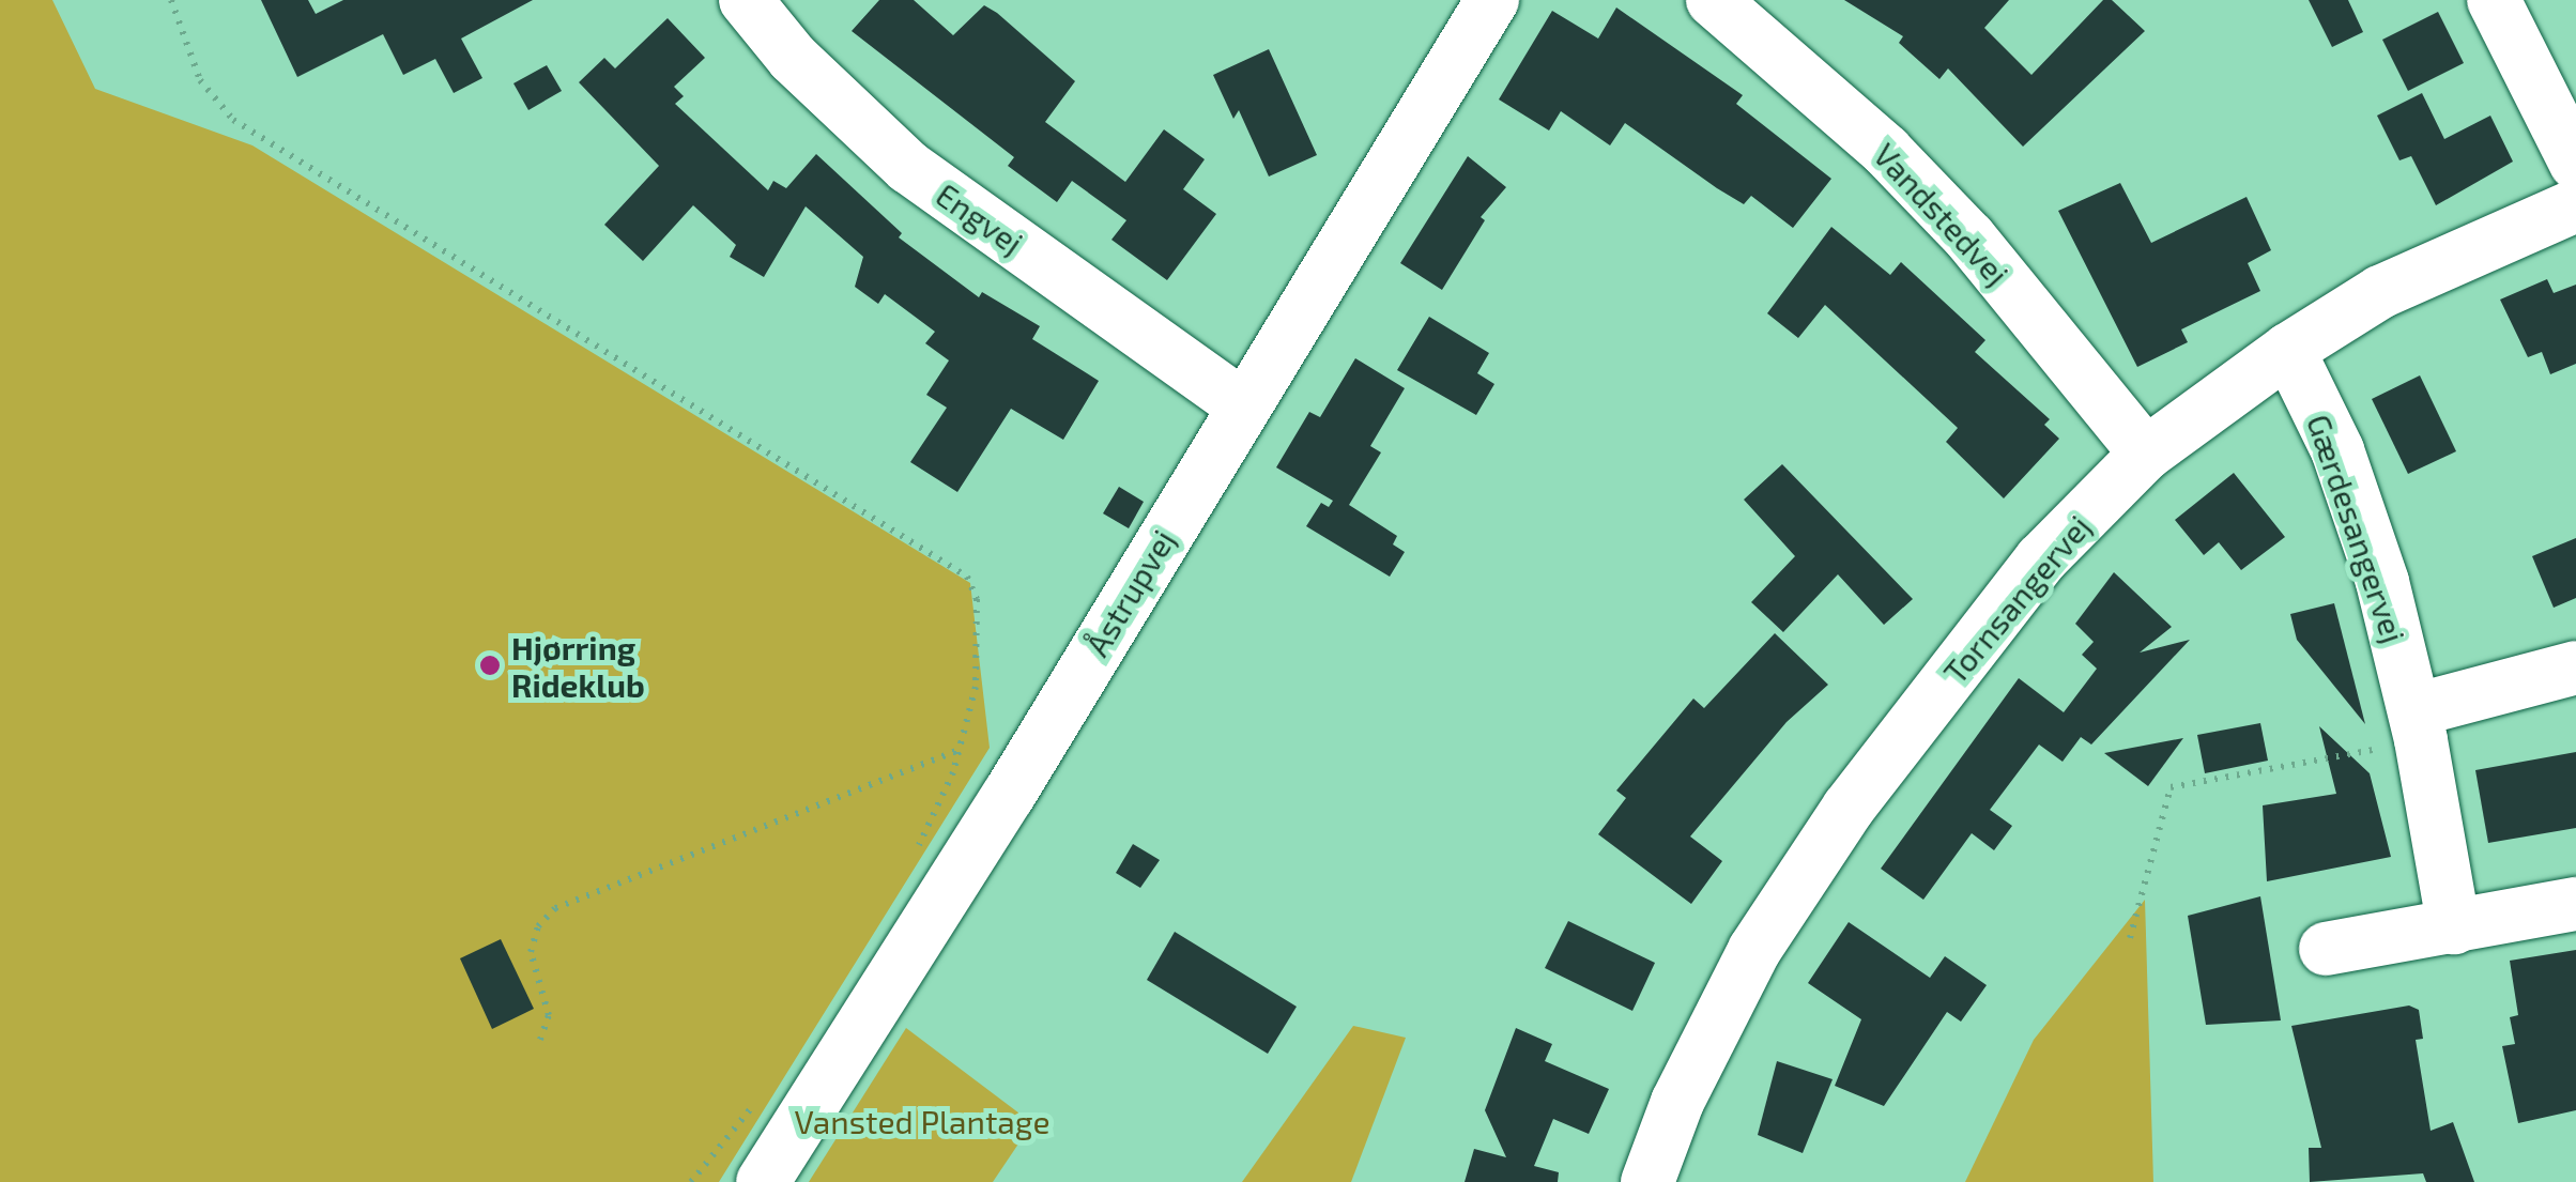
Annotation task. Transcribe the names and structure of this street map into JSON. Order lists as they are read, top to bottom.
{
  "streets": {
    "street": [
      "Vandstedvej",
      "Engvej",
      "Gærdesangervej",
      "Åstrupvej",
      "Tornsangervej"
    ]
  },
  "crossings": [
    ["Vandstedvej", "Tornsangervej"],
    ["Engvej", "Åstrupvej"],
    ["Gærdesangervej", "Tornsangervej"]
  ],
  "parks": ["Vansted Plantage"],
  "places": ["Hjørring Rideklub"]
}
